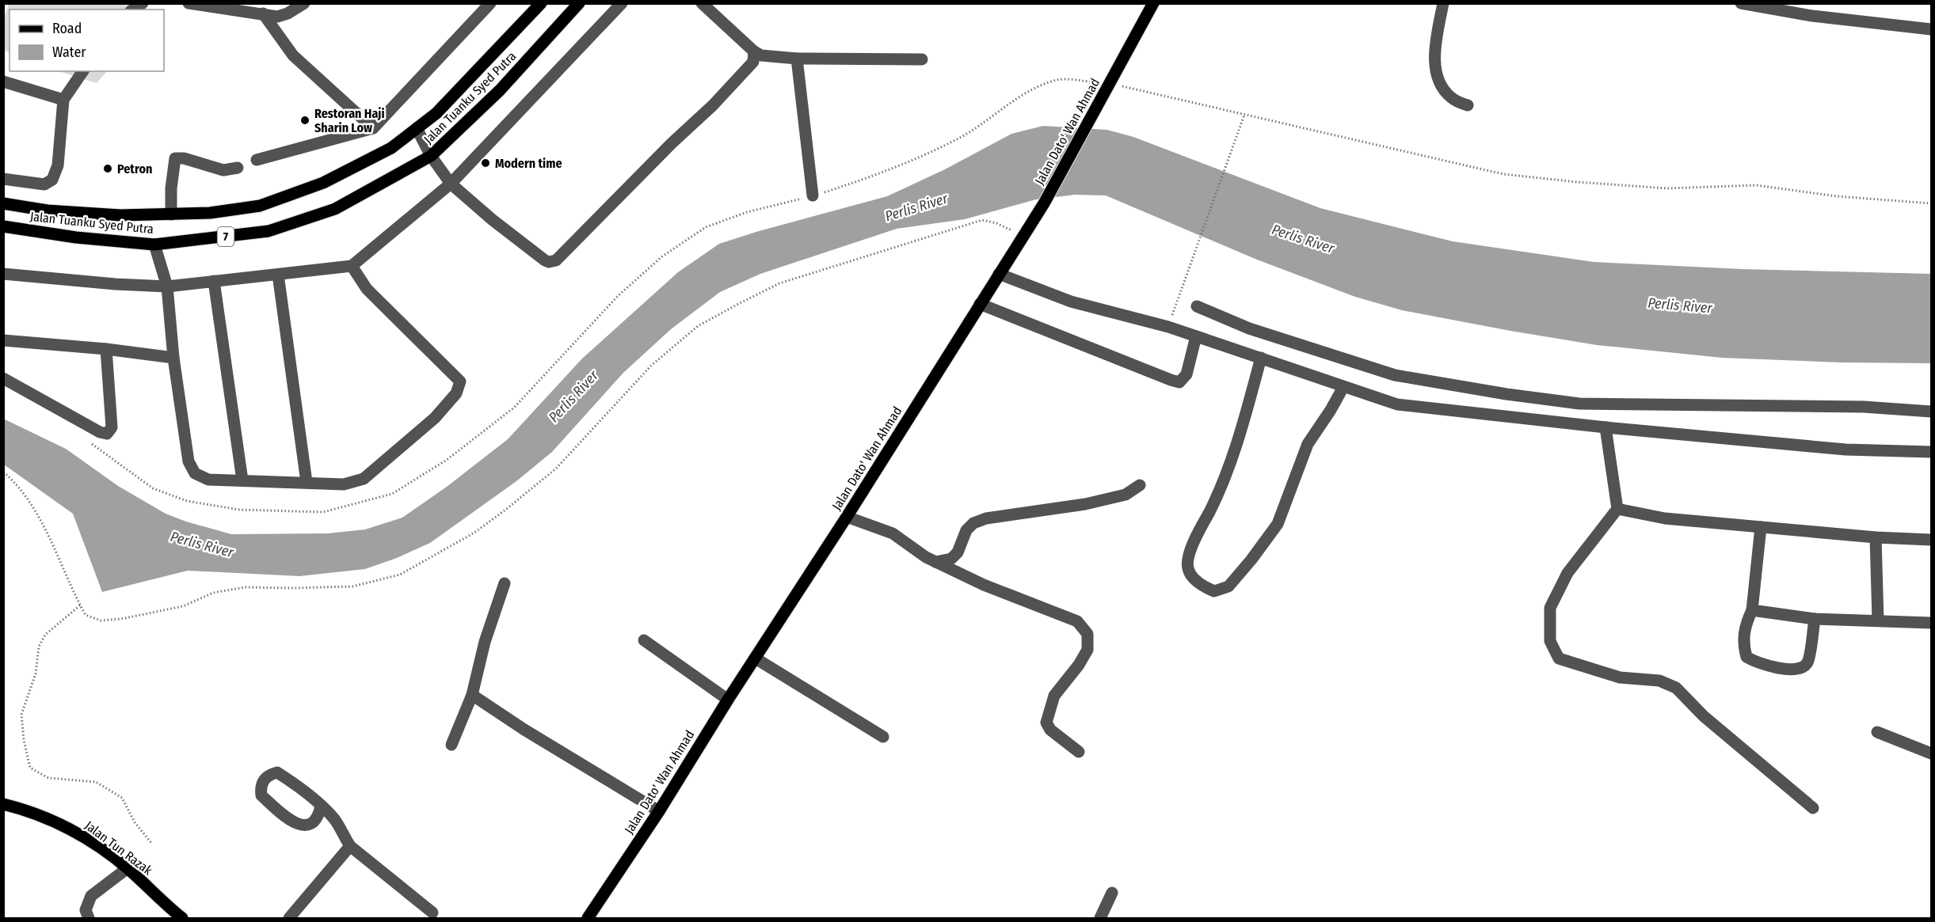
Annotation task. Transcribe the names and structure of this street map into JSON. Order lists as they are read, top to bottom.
{
  "streets": {
    "main road": [
      "Jalan Tuanku Syed Putra",
      "Jalan Dato' Wan Ahmad",
      "7",
      "Jalan Tun Razak"
    ]
  },
  "water": ["Perlis River"],
  "places": ["Restoran Haji Sharin Low", "Modern time", "Petron"],
  "legend": ["Road", "Water"]
}
